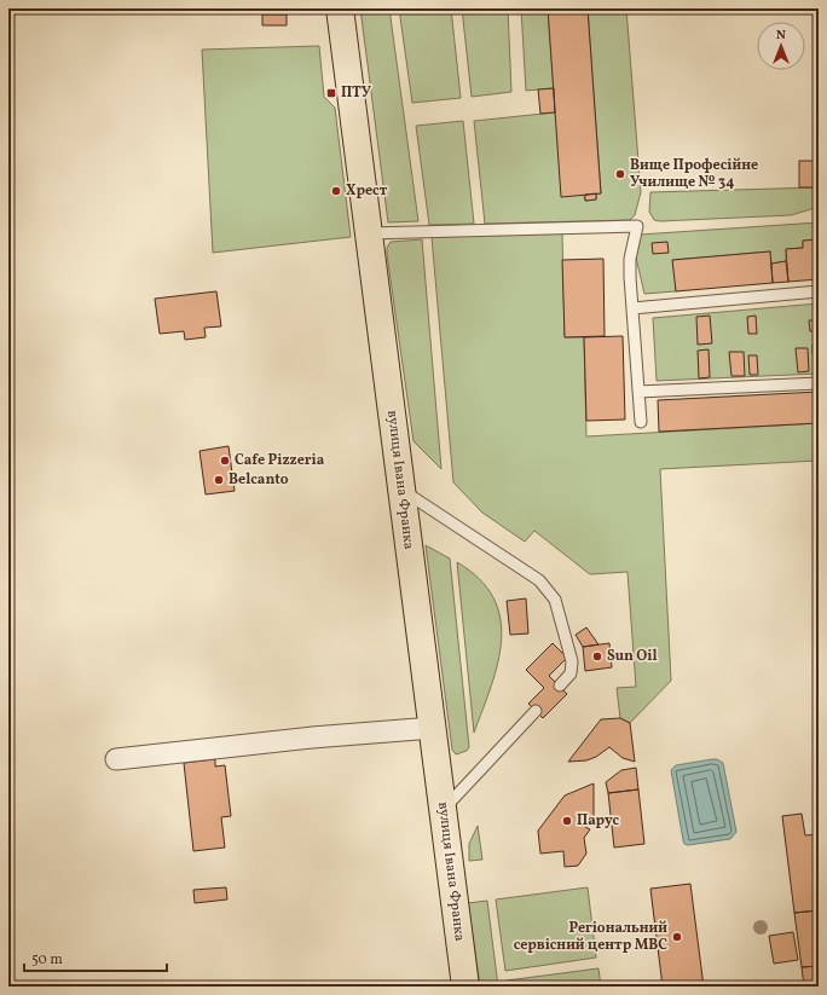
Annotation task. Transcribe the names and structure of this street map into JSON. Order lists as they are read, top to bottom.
{
  "streets": {
    "main road": ["вулиця Івана Франка"]
  },
  "places": {
    "transit": ["ПТУ"],
    "other": [
      "Вище Професійне Училище № 34",
      "Хрест",
      "Cafe Pizzeria",
      "Belcanto",
      "Sun Oil",
      "Парус",
      "Регіональний сервісний центр МВС"
    ]
  },
  "scale_bar": "50 m",
  "north": "top"
}
